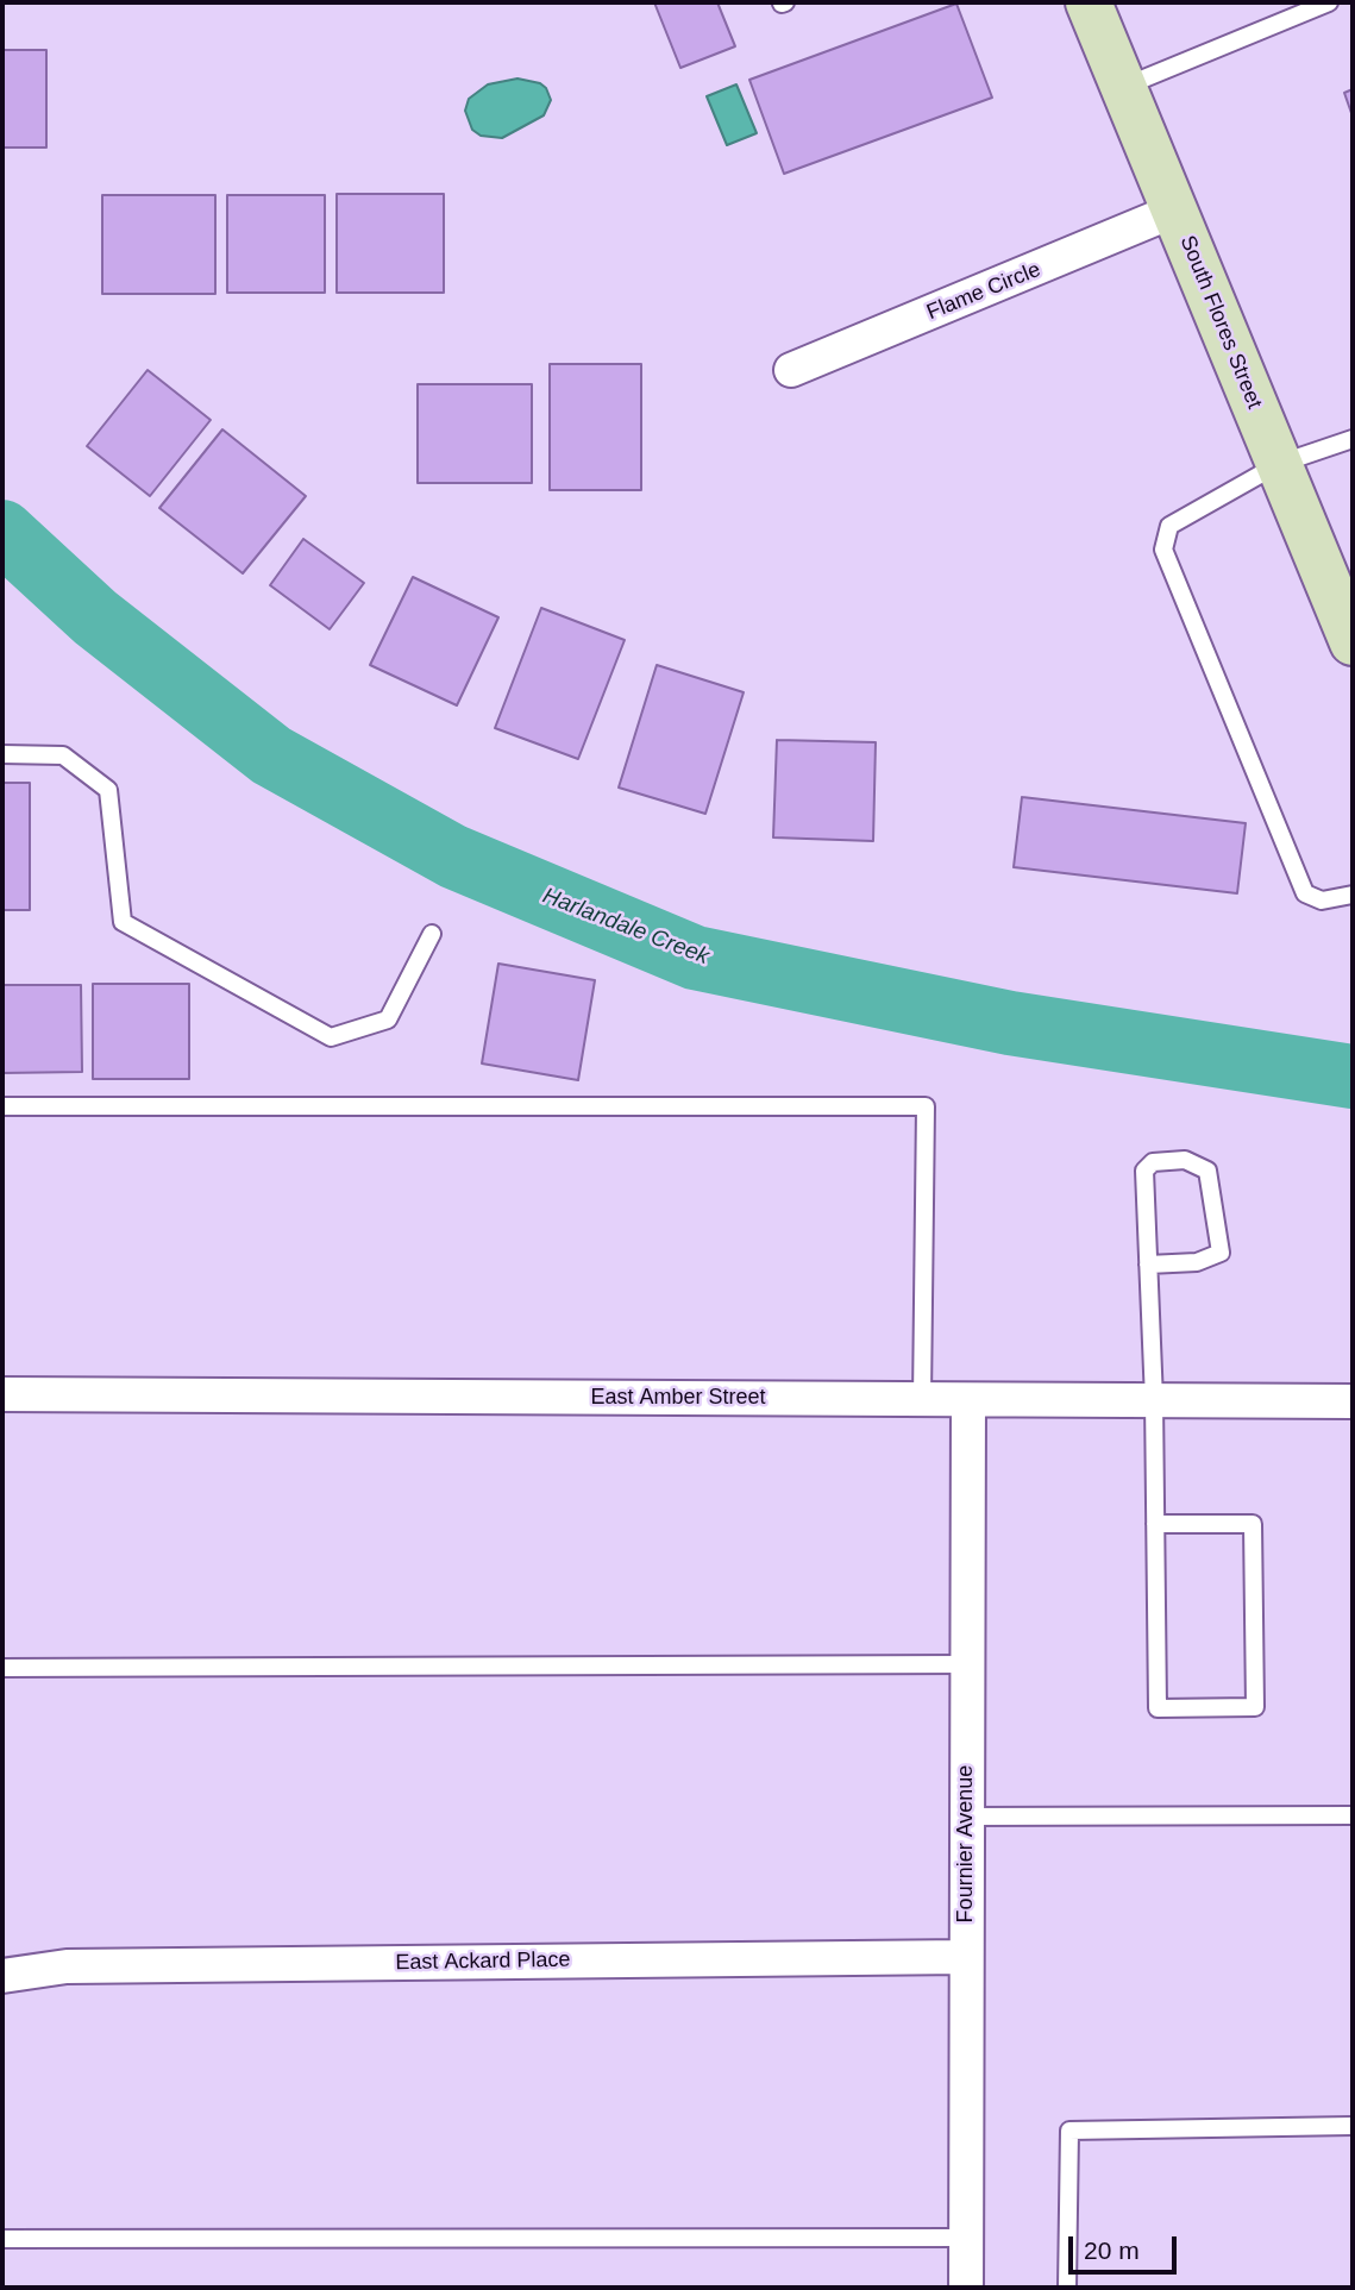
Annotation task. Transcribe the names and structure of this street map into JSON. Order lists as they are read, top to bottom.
{
  "streets": {
    "main road": ["South Flores Street"],
    "street": [
      "Flame Circle",
      "East Amber Street",
      "Fournier Avenue",
      "East Ackard Place"
    ]
  },
  "crossings": [
    ["Flame Circle", "South Flores Street"],
    ["East Amber Street", "Fournier Avenue"],
    ["Fournier Avenue", "East Ackard Place"]
  ],
  "water": ["Harlandale Creek"],
  "scale_bar": "20 m"
}
